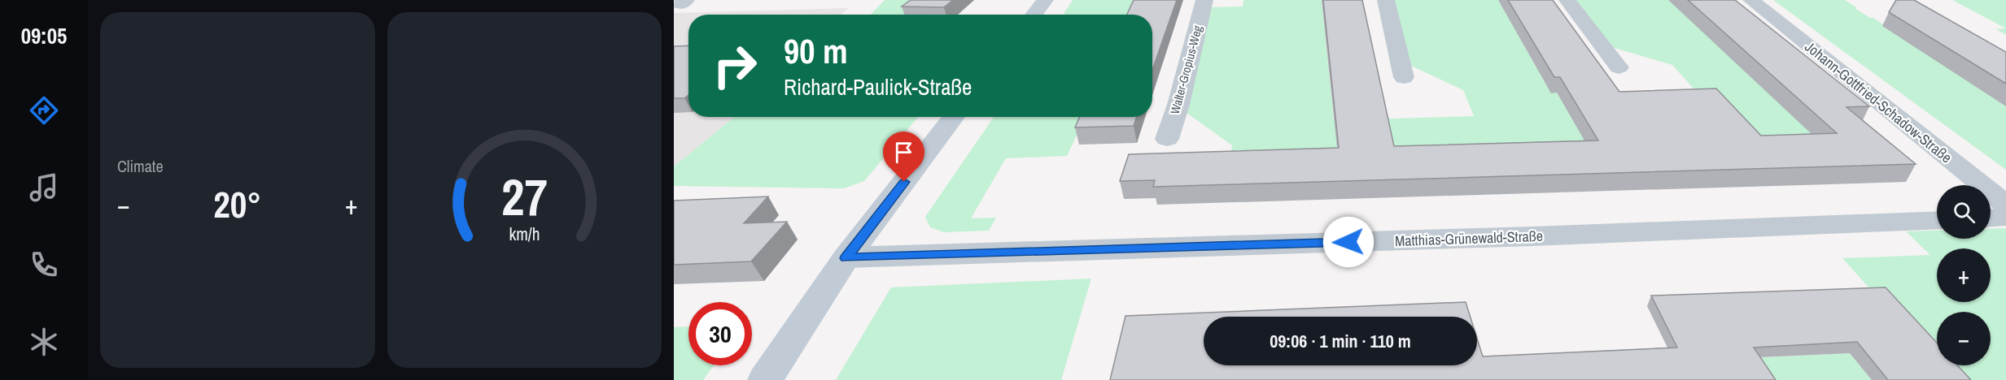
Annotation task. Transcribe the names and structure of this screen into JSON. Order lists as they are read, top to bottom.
{
  "streets": {
    "street": ["Walter-Gropius-Weg", "Johann-Gottfried-Schadow-Straße", "Matthias-Grünewald-Straße"]
  },
  "page": {
    "tabs": "09:05",
    "tile": "Climate",
    "turn": ["90 m", "Richard-Paulick-Straße"],
    "heat": ["−", "20°", "+"],
    "map_buttons": ["+", "−"],
    "limit": "30",
    "trip": "09:06 · 1 min · 110 m",
    "gauge": ["27", "km/h"]
  }
}
